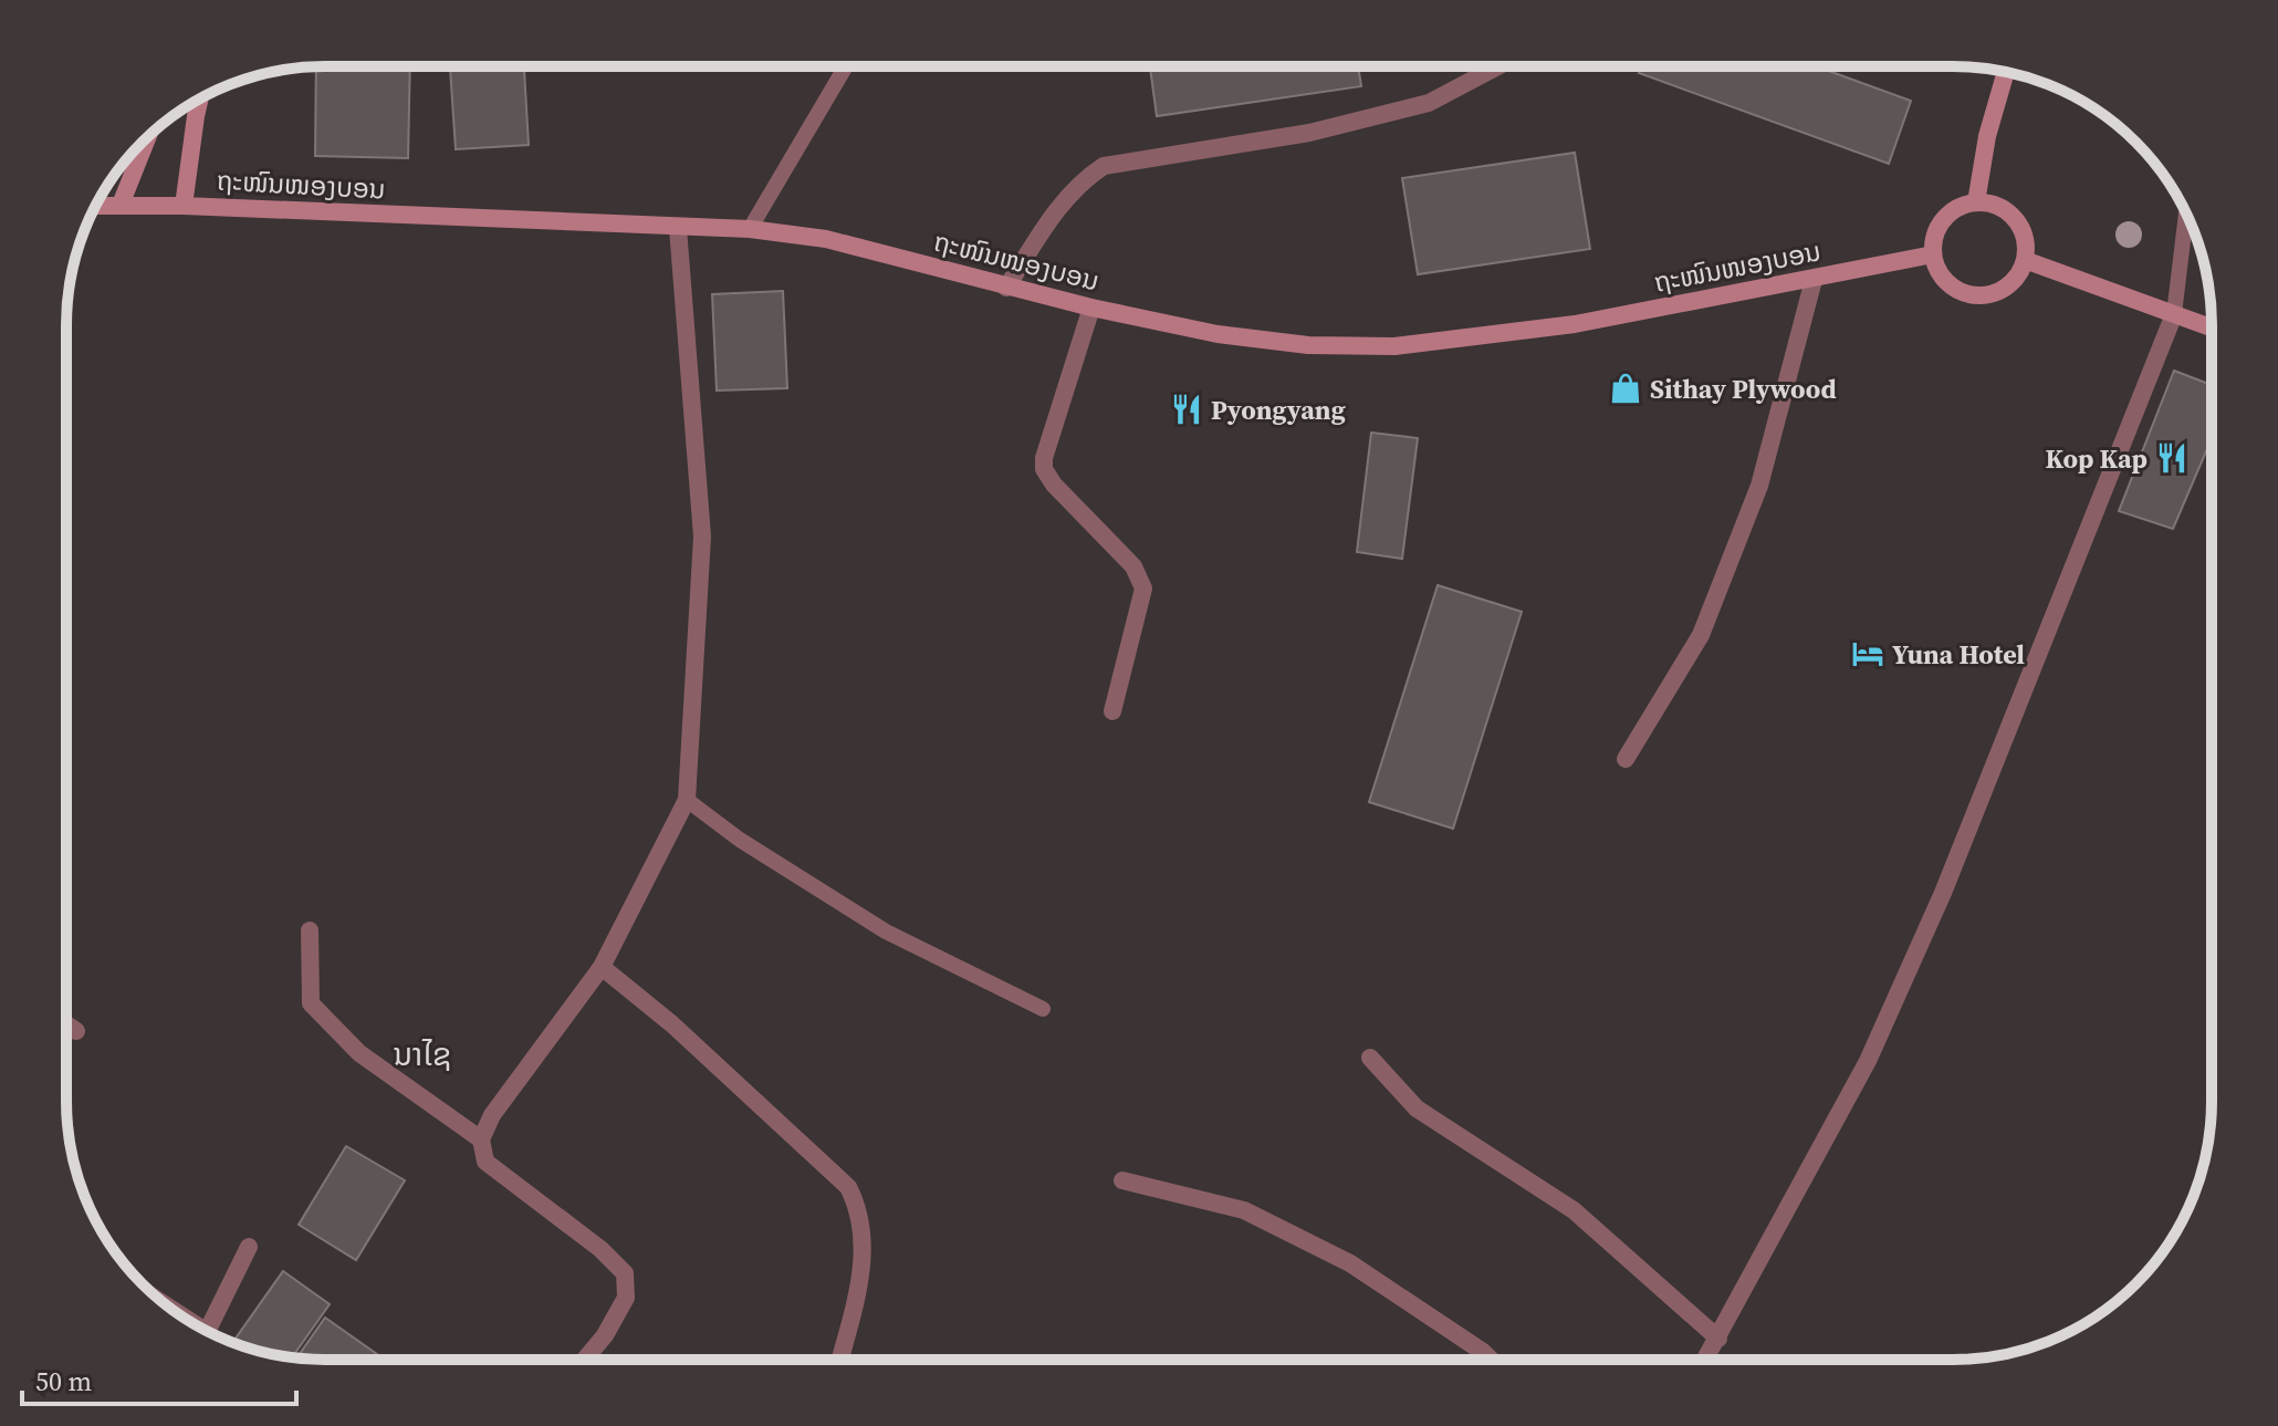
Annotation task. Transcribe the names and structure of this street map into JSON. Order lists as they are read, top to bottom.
{
  "streets": {
    "street": ["ຖະໜົນໜອງບອນ"]
  },
  "districts": ["ນາໄຊ"],
  "places": {
    "shop": ["Sithay Plywood"],
    "restaurant": ["Pyongyang", "Kop Kap"],
    "hotel": ["Yuna Hotel"]
  },
  "scale_bar": "50 m"
}
